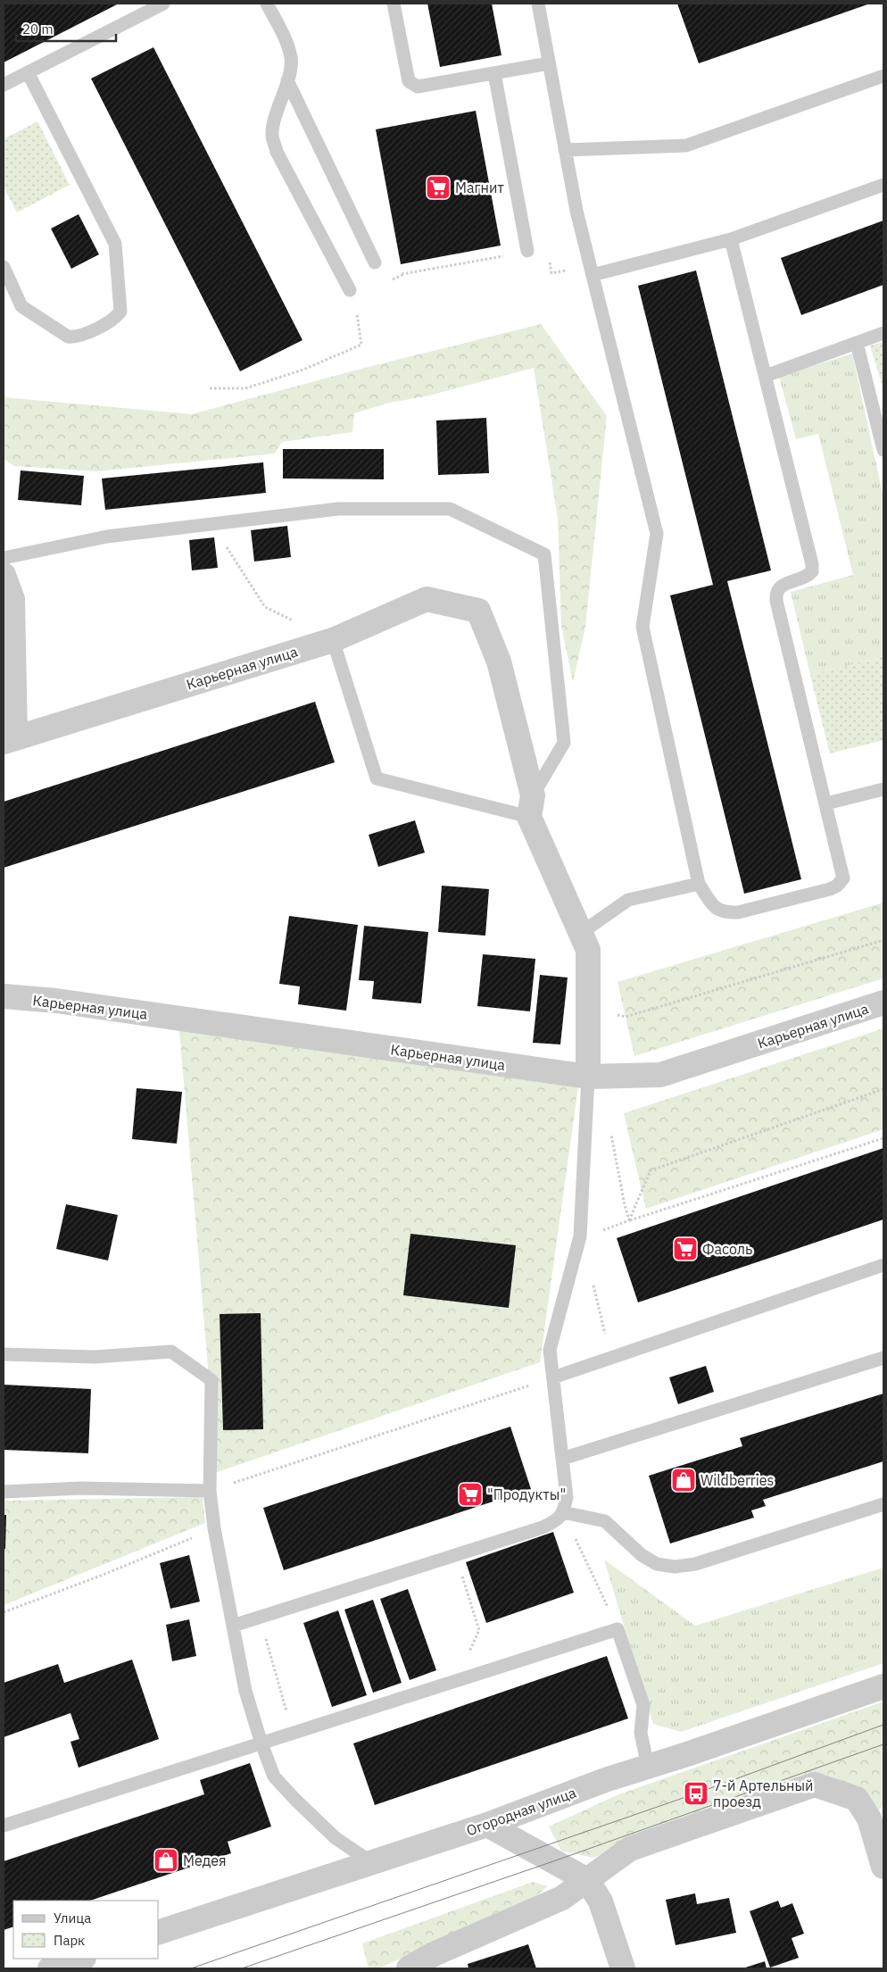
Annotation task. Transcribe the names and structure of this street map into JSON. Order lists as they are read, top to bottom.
{
  "streets": {
    "street": ["Карьерная улица", "Огородная улица"]
  },
  "places": {
    "supermarket": ["Магнит", "Фасоль", "\"Продукты\""],
    "shop": ["Wildberries", "Медея"],
    "bus stop": ["7-й Артельный проезд"]
  },
  "legend": ["Улица", "Парк"],
  "scale_bar": "20 m"
}
